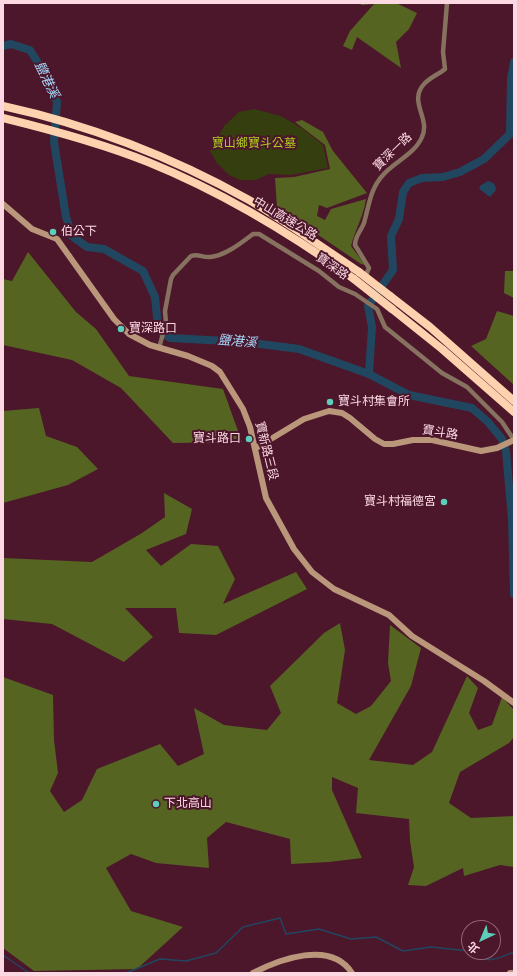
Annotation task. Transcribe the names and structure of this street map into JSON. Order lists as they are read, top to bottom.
{
  "streets": {
    "highway": ["中山高速公路"],
    "street": [
      "寶深一路",
      "寶深路",
      "寶斗路",
      "寶新路三段"
    ]
  },
  "crossings": [
    ["寶深一路", "寶深路"],
    ["寶深路", "寶斗路"],
    ["寶深路", "寶新路三段"],
    ["寶斗路", "寶新路三段"]
  ],
  "water": ["鹽港溪"],
  "parks": ["寶山鄉寶斗公墓"],
  "places": [
    "伯公下",
    "寶深路口",
    "寶斗村集會所",
    "寶斗路口",
    "寶斗村福德宮",
    "下北高山"
  ],
  "north": "bottom left"
}
